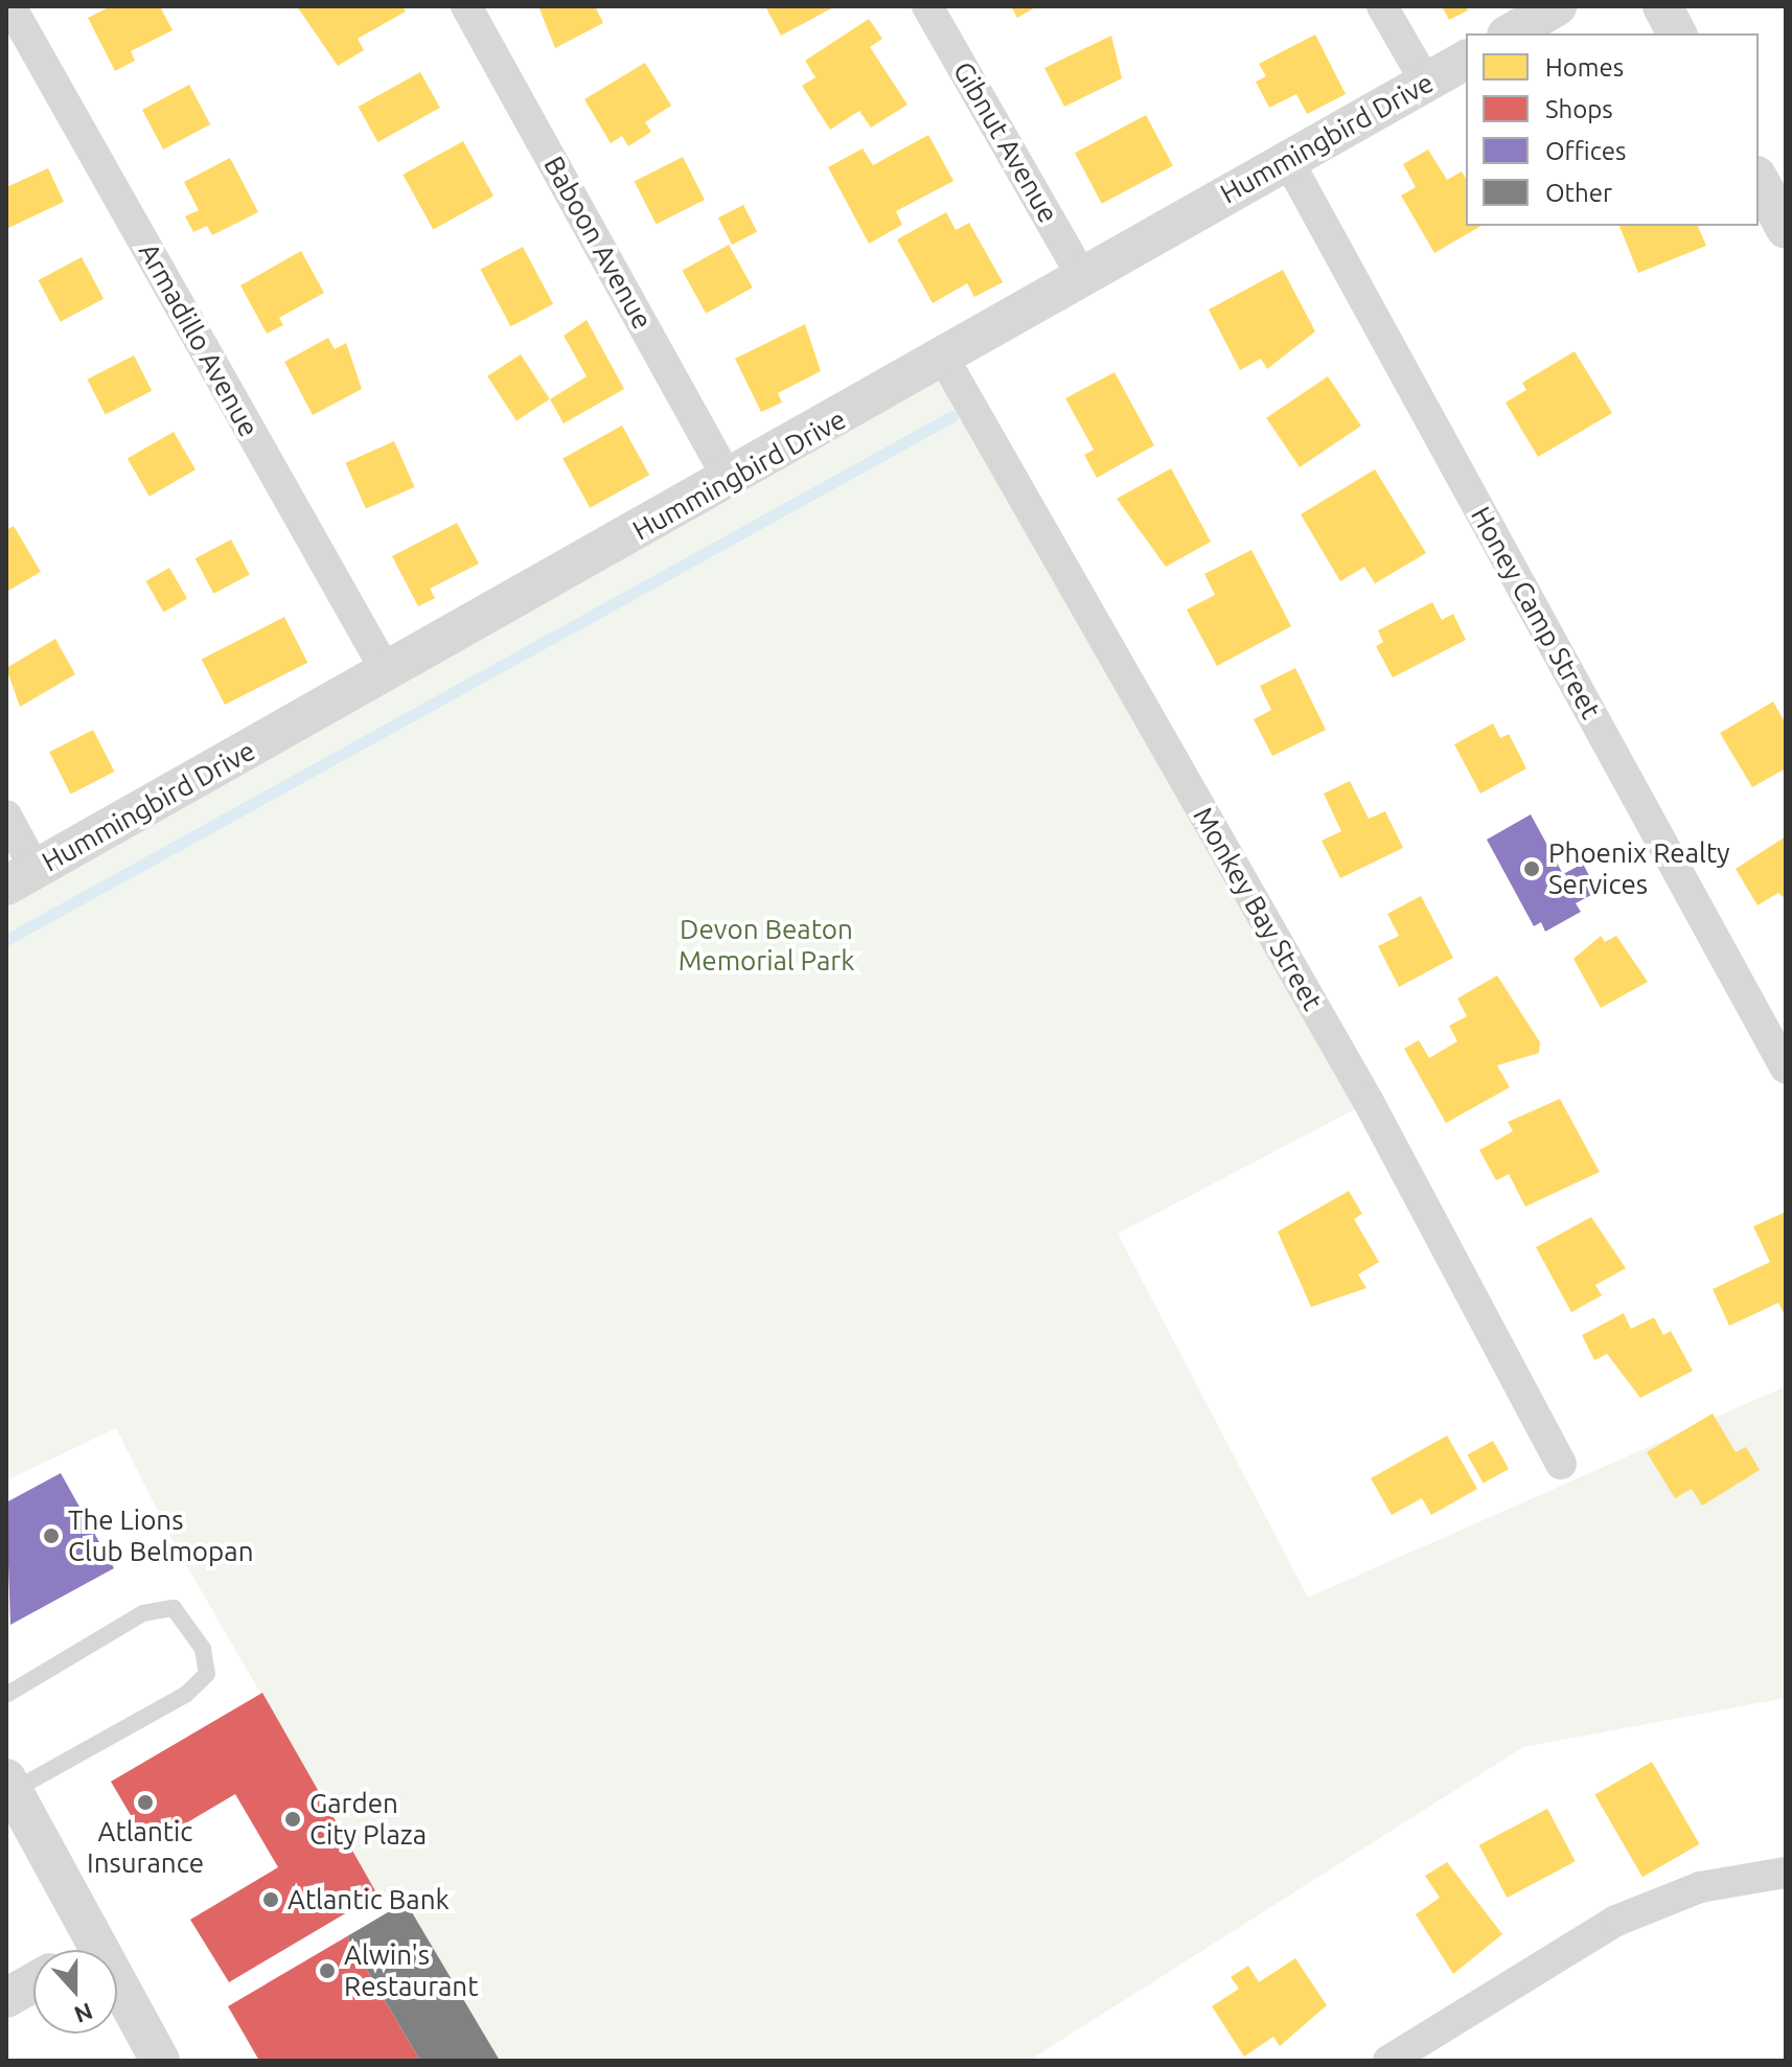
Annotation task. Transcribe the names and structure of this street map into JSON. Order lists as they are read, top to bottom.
{
  "streets": {
    "street": [
      "Hummingbird Drive",
      "Gibnut Avenue",
      "Baboon Avenue",
      "Armadillo Avenue",
      "Honey Camp Street",
      "Monkey Bay Street"
    ]
  },
  "crossings": [
    ["Hummingbird Drive", "Gibnut Avenue"],
    ["Hummingbird Drive", "Baboon Avenue"],
    ["Hummingbird Drive", "Armadillo Avenue"],
    ["Hummingbird Drive", "Honey Camp Street"],
    ["Hummingbird Drive", "Monkey Bay Street"]
  ],
  "parks": ["Devon Beaton Memorial Park"],
  "places": [
    "Phoenix Realty Services",
    "The Lions Club Belmopan",
    "Atlantic Insurance",
    "Garden City Plaza",
    "Atlantic Bank",
    "Alwin's Restaurant"
  ],
  "legend": [
    "Homes",
    "Shops",
    "Offices",
    "Other"
  ],
  "north": "bottom"
}
